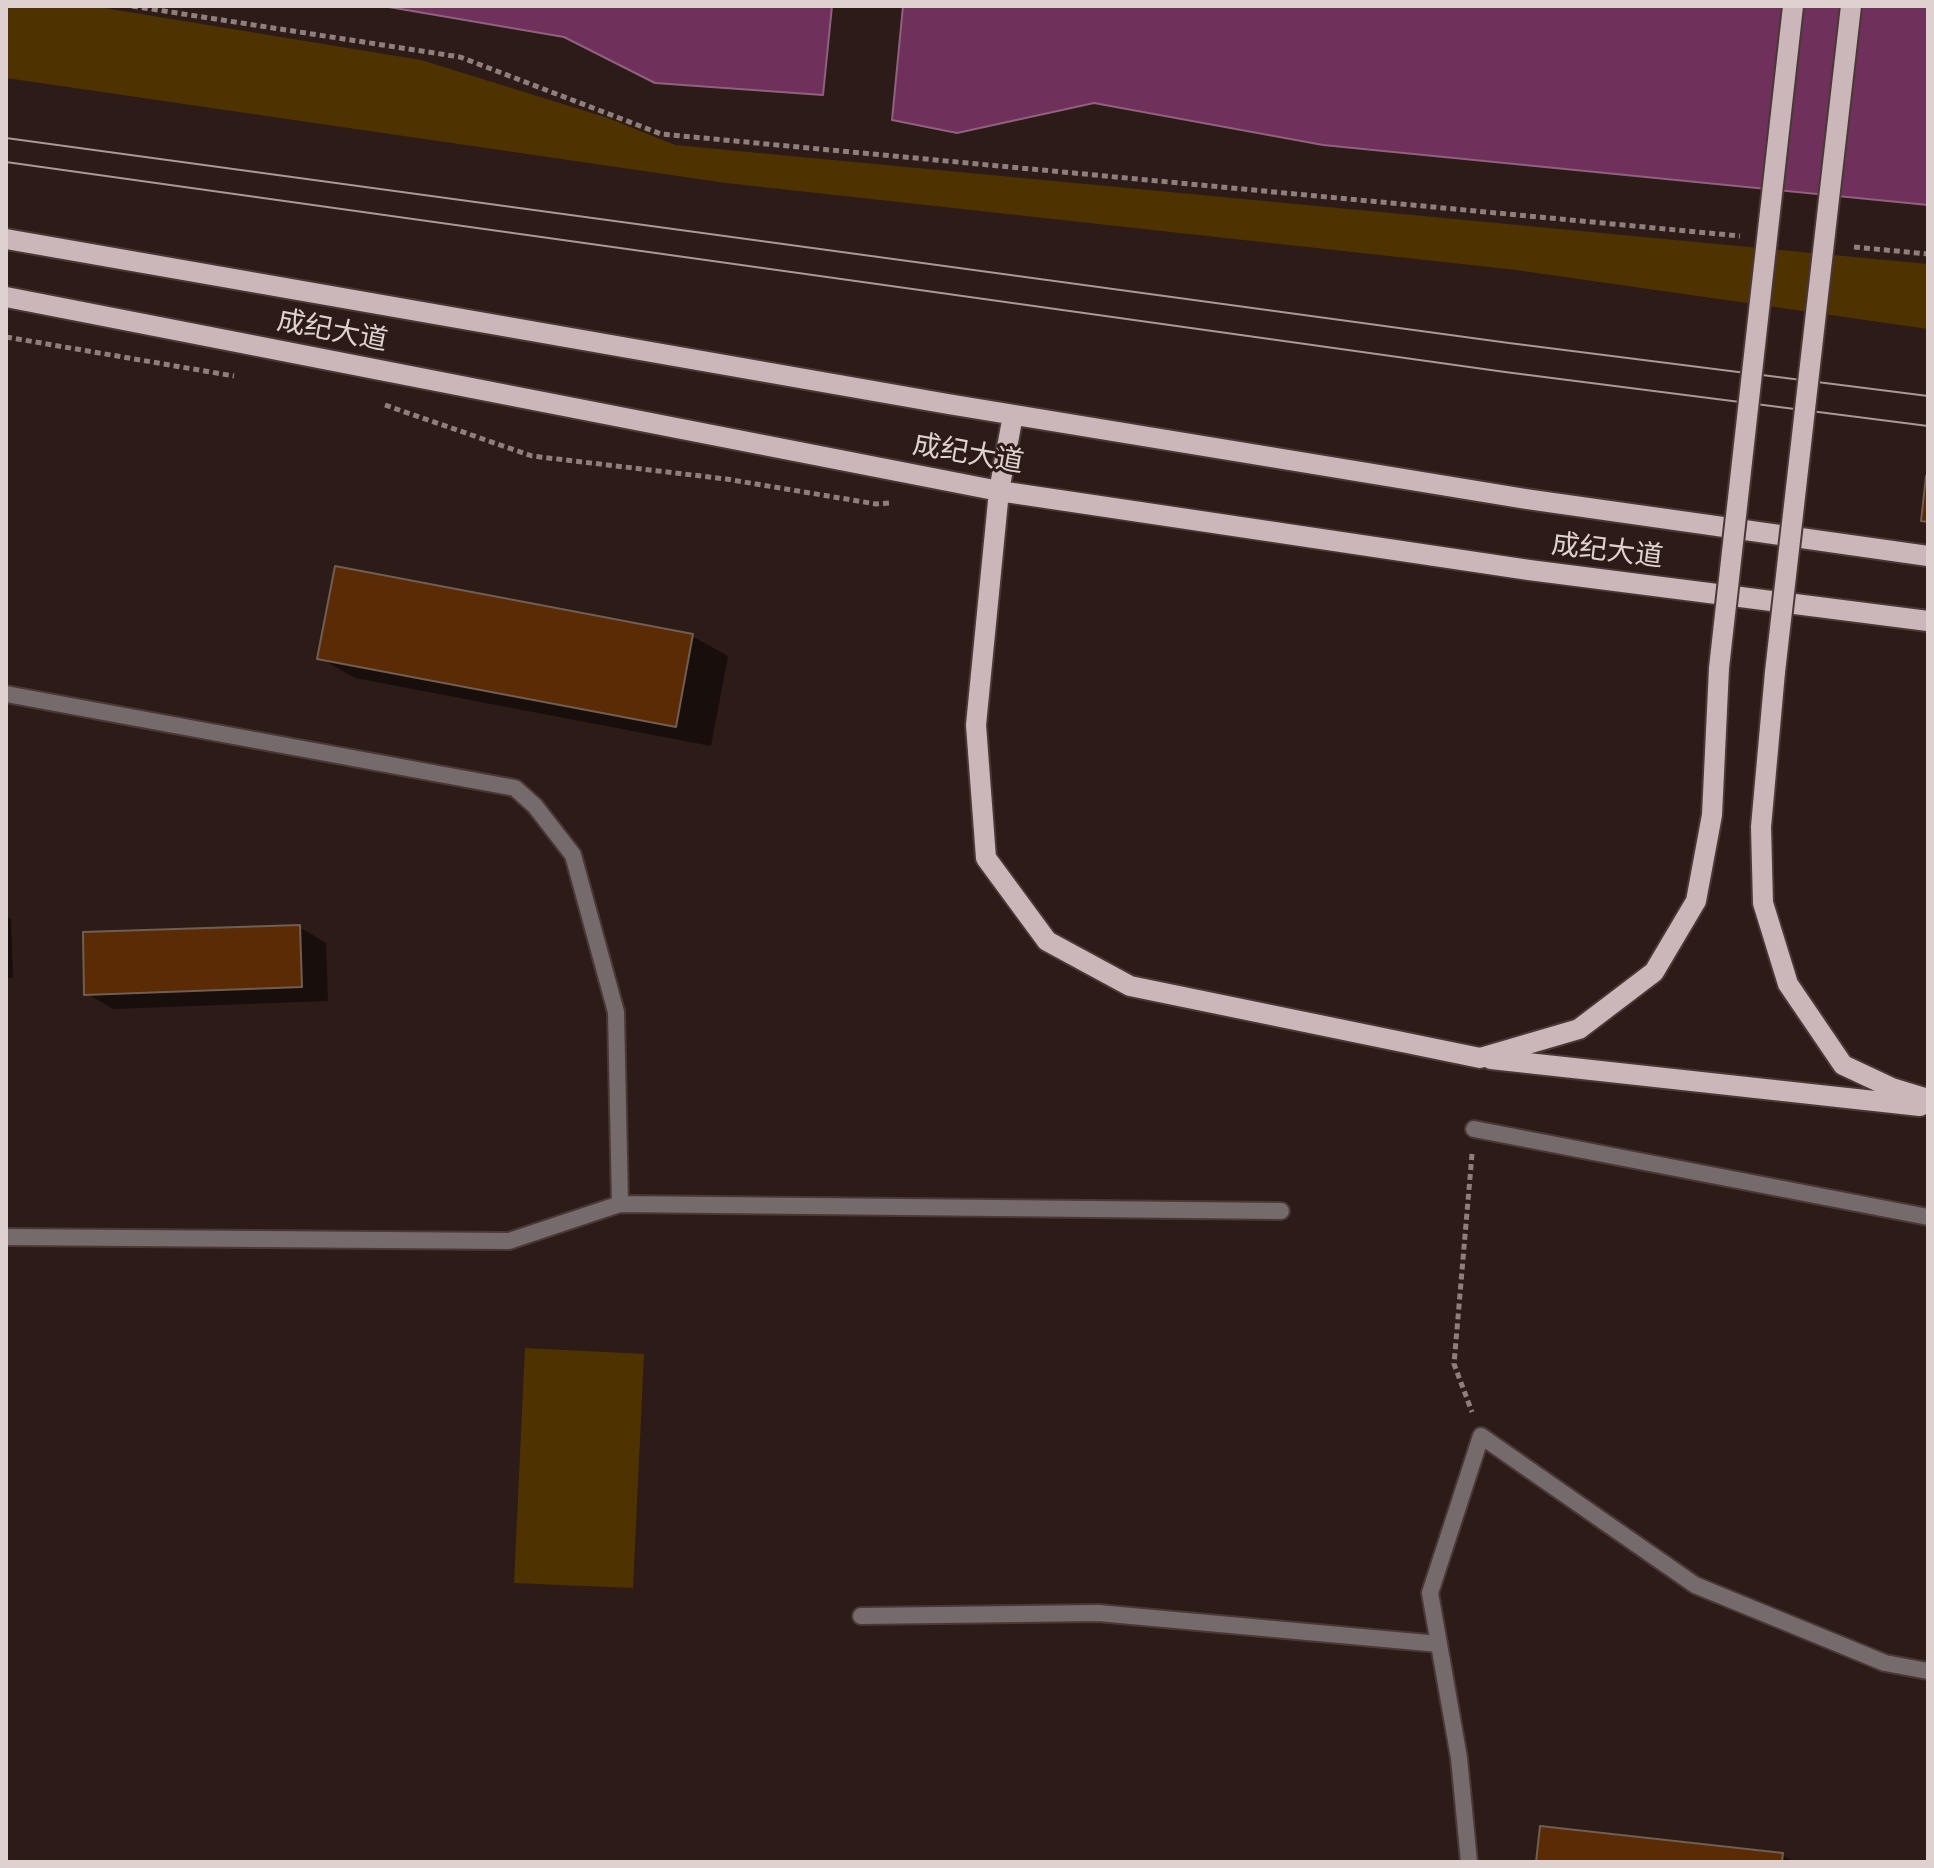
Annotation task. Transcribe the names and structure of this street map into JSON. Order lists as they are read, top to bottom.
{
  "streets": {
    "main road": ["成纪大道"]
  }
}
